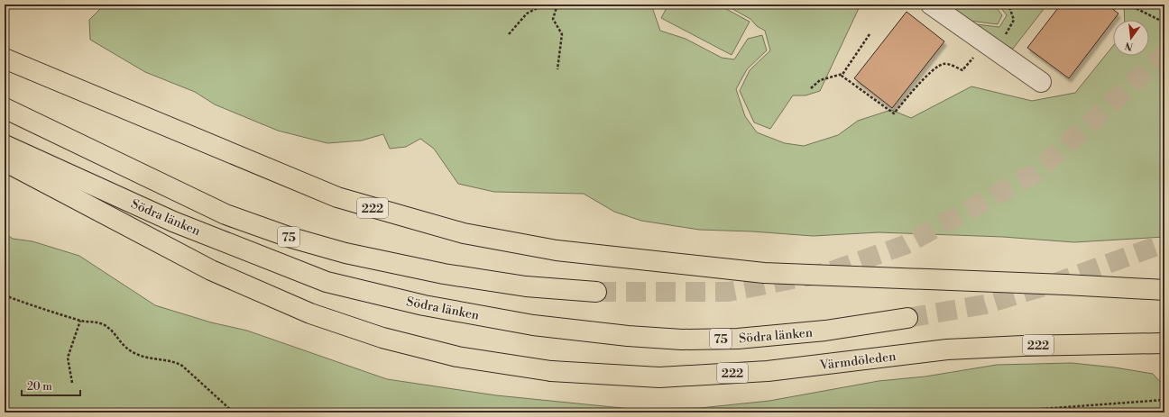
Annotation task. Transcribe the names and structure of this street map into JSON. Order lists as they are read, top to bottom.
{
  "streets": {
    "main road": [
      "222",
      "Södra länken",
      "75",
      "Värmdöleden"
    ]
  },
  "scale_bar": "20 m",
  "north": "bottom"
}
